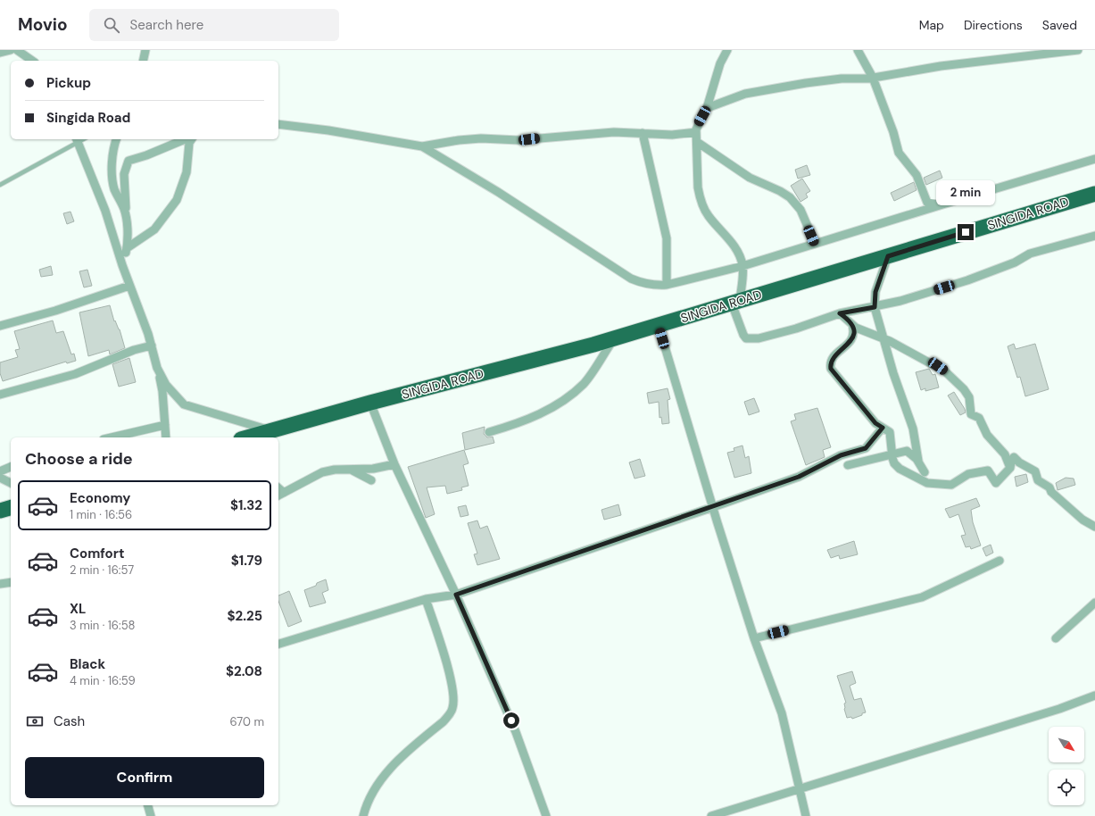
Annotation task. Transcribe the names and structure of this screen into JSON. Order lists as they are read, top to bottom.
{
  "streets": {
    "highway": ["SINGIDA ROAD"]
  },
  "north": "bottom right",
  "page": {
    "header": "Movio",
    "search": "Search here",
    "nav": ["Map", "Directions", "Saved"],
    "banner": ["Pickup", "Singida Road"],
    "bubble": "2 min",
    "heading": "Choose a ride",
    "list": [
      {
        "name": "Economy",
        "note": "1 min · 16:56",
        "value": "$1.32"
      },
      {
        "name": "Comfort",
        "note": "2 min · 16:57",
        "value": "$1.79"
      },
      {
        "name": "XL",
        "note": "3 min · 16:58",
        "value": "$2.25"
      },
      {
        "name": "Black",
        "note": "4 min · 16:59",
        "value": "$2.08"
      }
    ],
    "pay": ["Cash", "670 m"],
    "buttons": "Confirm"
  }
}
